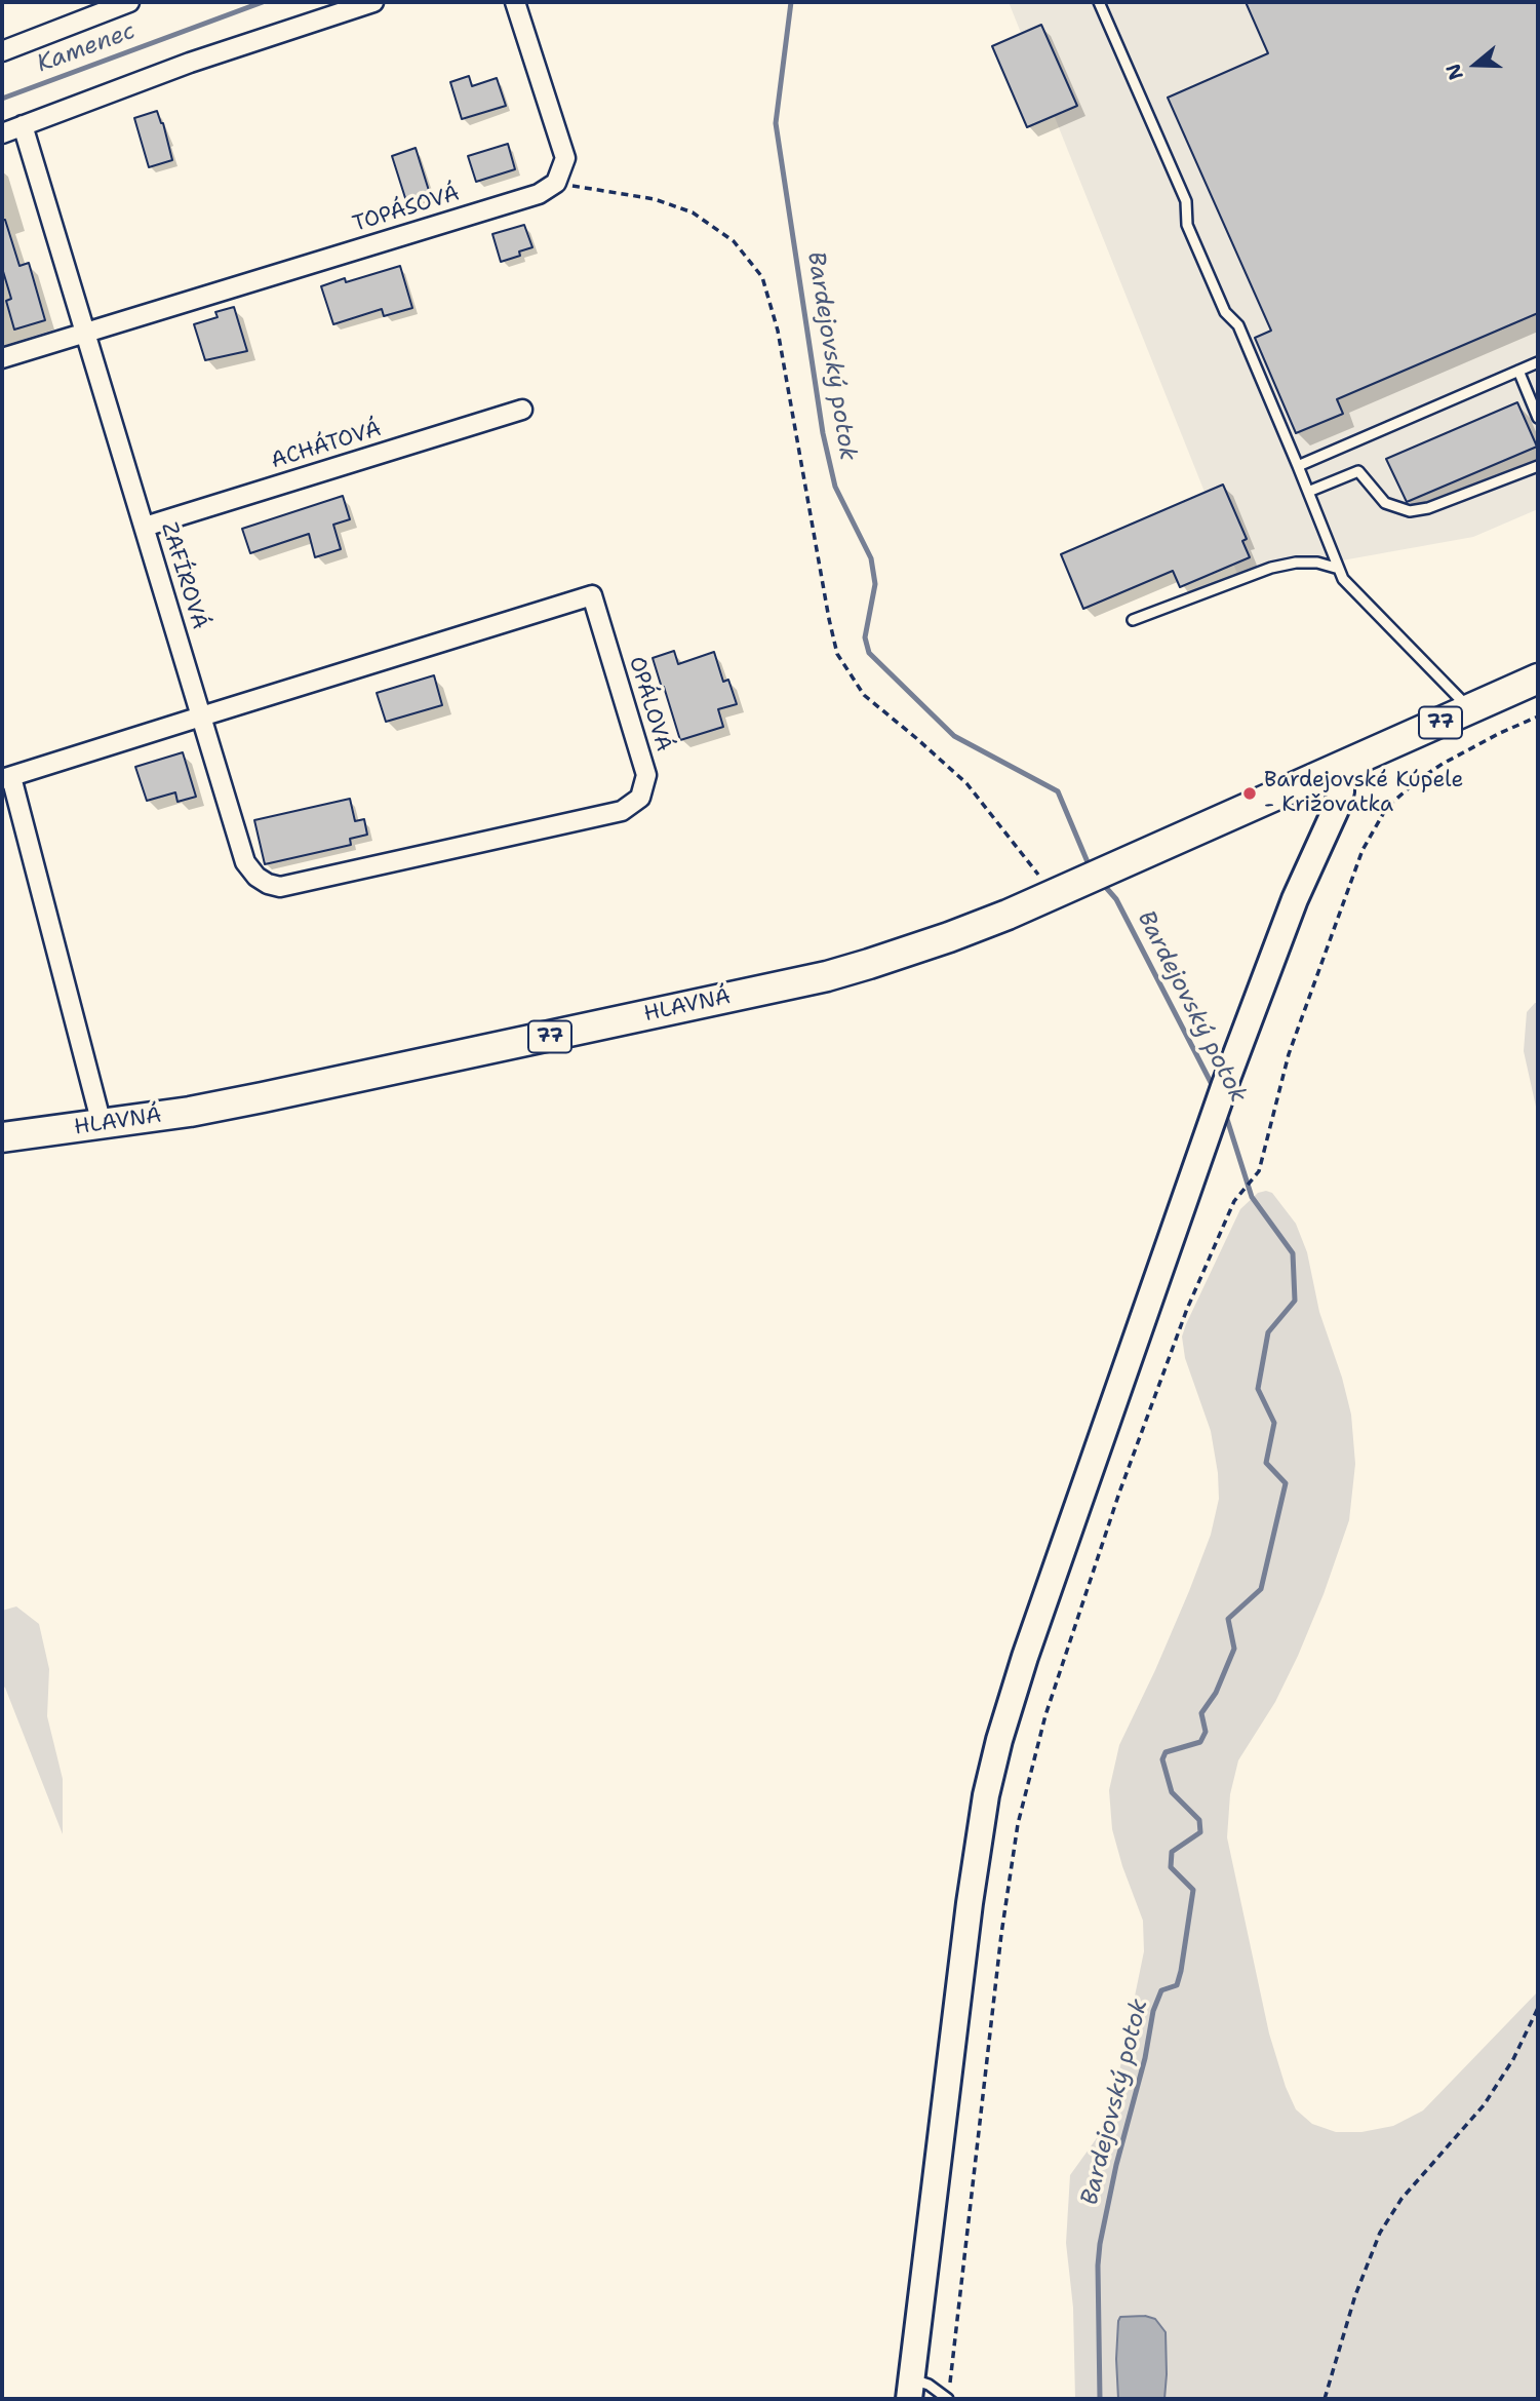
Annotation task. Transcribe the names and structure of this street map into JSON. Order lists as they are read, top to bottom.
{
  "streets": {
    "main road": ["77", "HLAVNÁ"],
    "street": [
      "TOPÁSOVÁ",
      "ACHÁTOVÁ",
      "ZAFÍROVÁ",
      "OPÁLOVÁ"
    ]
  },
  "crossings": [
    ["TOPÁSOVÁ", "ZAFÍROVÁ"],
    ["ACHÁTOVÁ", "ZAFÍROVÁ"],
    ["ZAFÍROVÁ", "OPÁLOVÁ"],
    ["77", "HLAVNÁ"]
  ],
  "water": ["Kamenec", "Bardejovský potok"],
  "places": ["Bardejovské Kúpele - Križovatka"],
  "north": "left"
}
